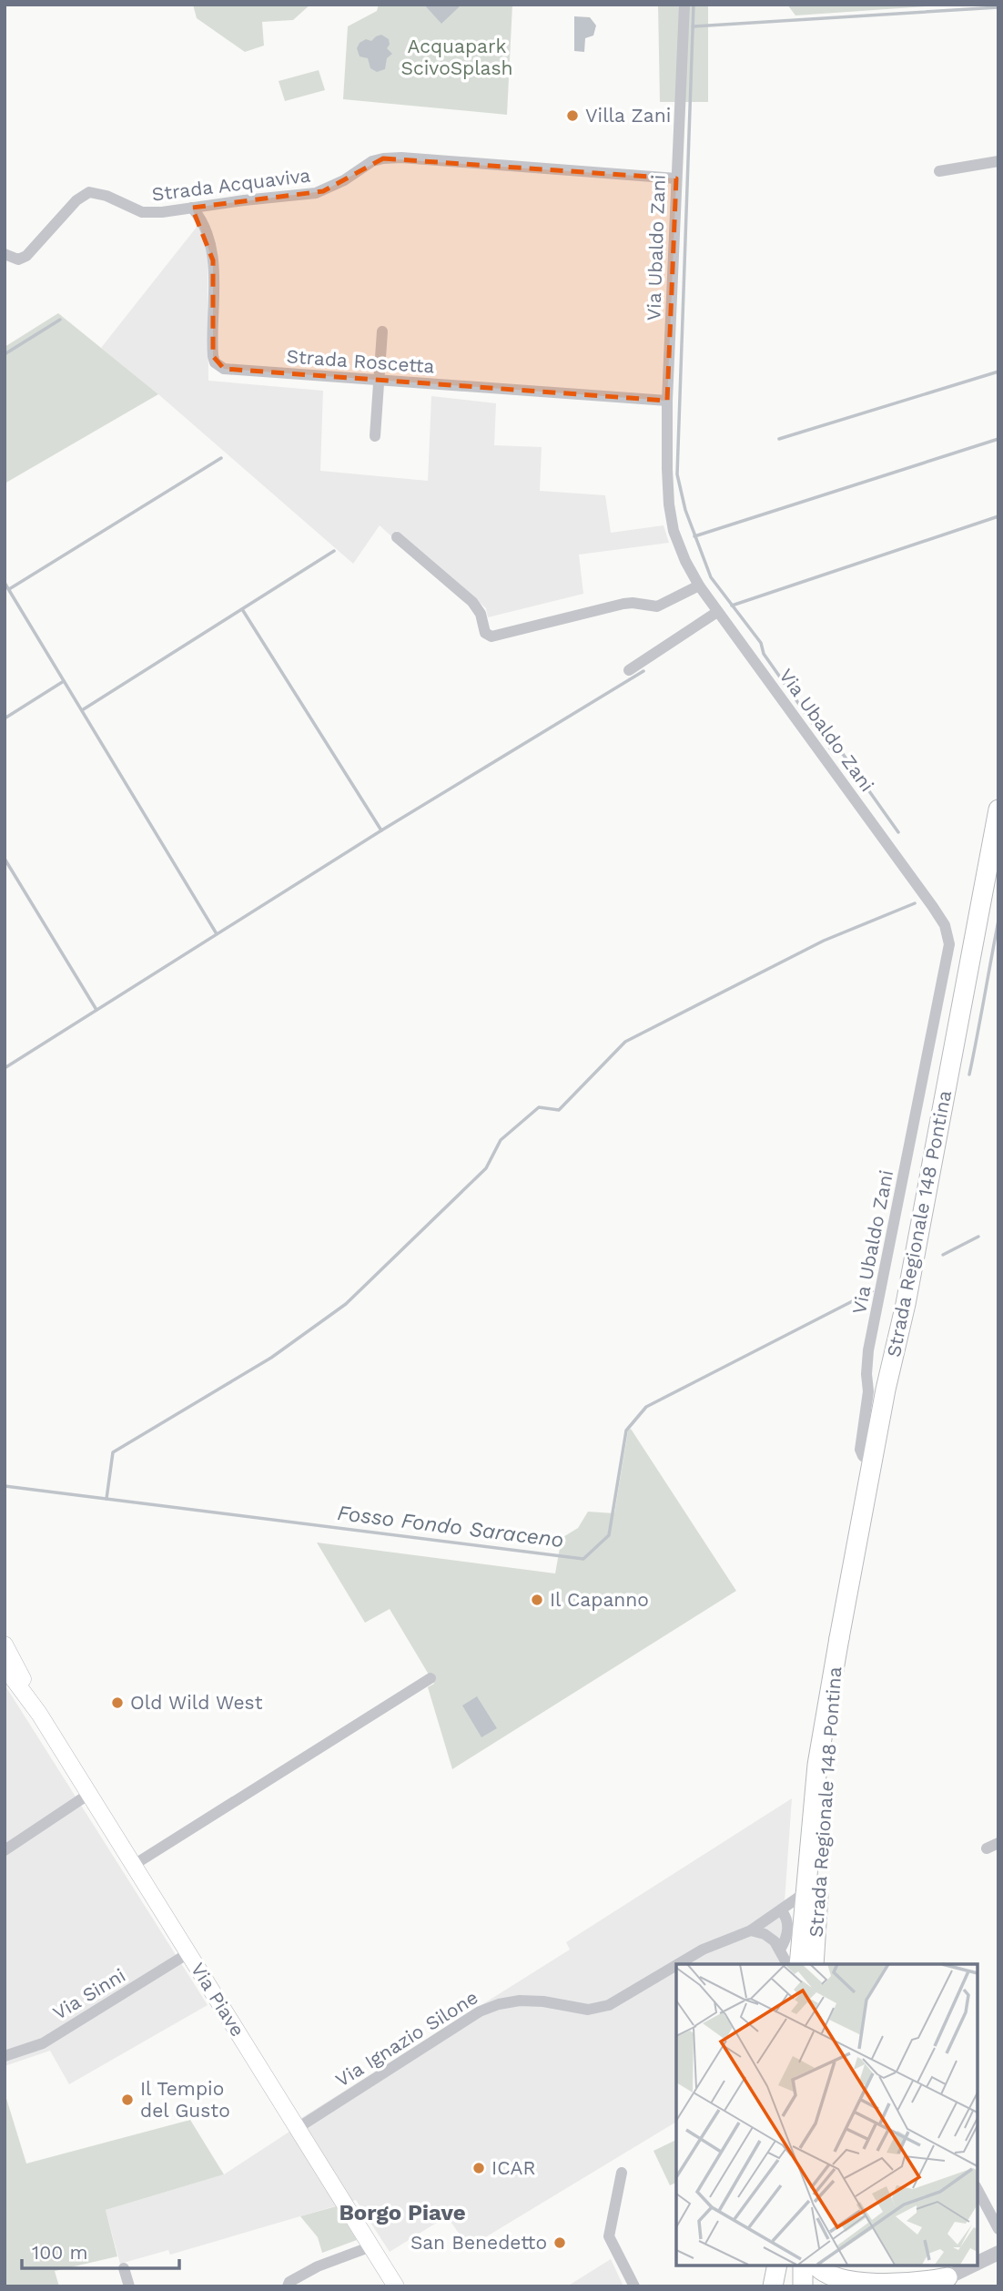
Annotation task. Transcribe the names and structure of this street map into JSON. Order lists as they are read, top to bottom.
{
  "streets": {
    "main road": ["Strada Regionale 148 Pontina", "Via Piave"],
    "street": [
      "Strada Acquaviva",
      "Via Ubaldo Zani",
      "Strada Roscetta",
      "Via Sinni",
      "Via Ignazio Silone"
    ]
  },
  "crossings": [
    ["Strada Acquaviva", "Via Ubaldo Zani"],
    ["Strada Acquaviva", "Strada Roscetta"],
    ["Via Ubaldo Zani", "Strada Roscetta"],
    ["Via Ubaldo Zani", "Strada Regionale 148 Pontina"],
    ["Strada Regionale 148 Pontina", "Via Ignazio Silone"],
    ["Via Sinni", "Via Piave"],
    ["Via Piave", "Via Ignazio Silone"]
  ],
  "districts": ["Borgo Piave"],
  "water": ["Fosso Fondo Saraceno"],
  "parks": ["Acquapark ScivoSplash"],
  "places": [
    "Villa Zani",
    "Il Capanno",
    "Old Wild West",
    "Il Tempio del Gusto",
    "ICAR",
    "San Benedetto"
  ],
  "scale_bar": "100 m"
}
